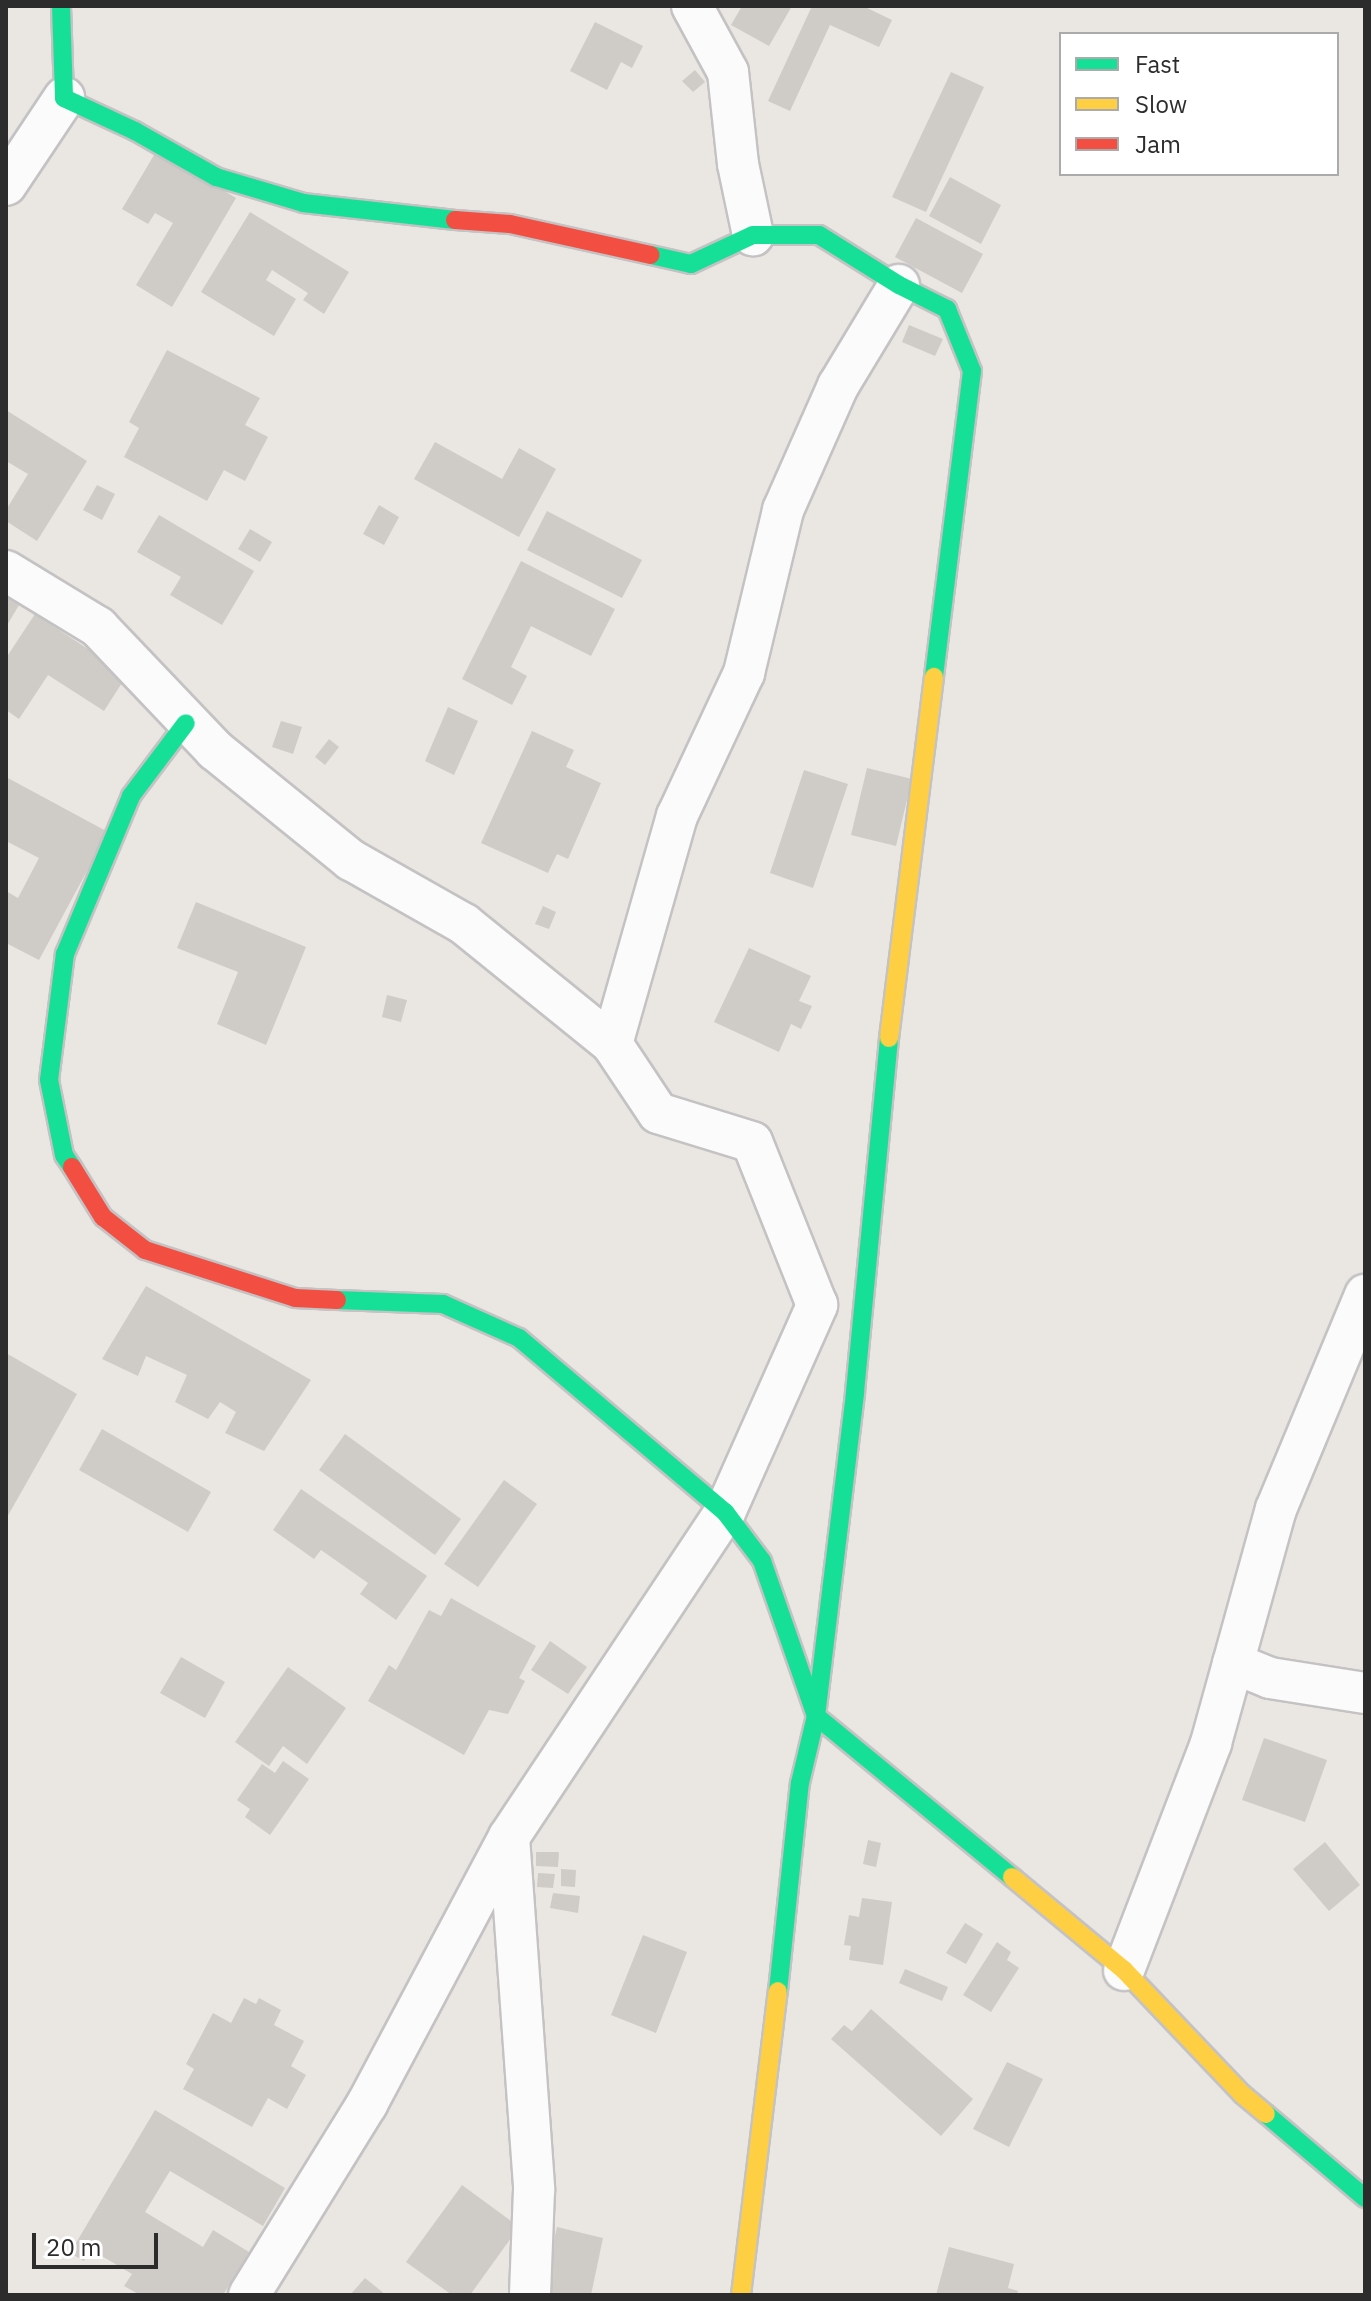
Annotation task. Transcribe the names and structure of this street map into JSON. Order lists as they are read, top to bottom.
{
  "legend": ["Fast", "Slow", "Jam"],
  "scale_bar": "20 m"
}
